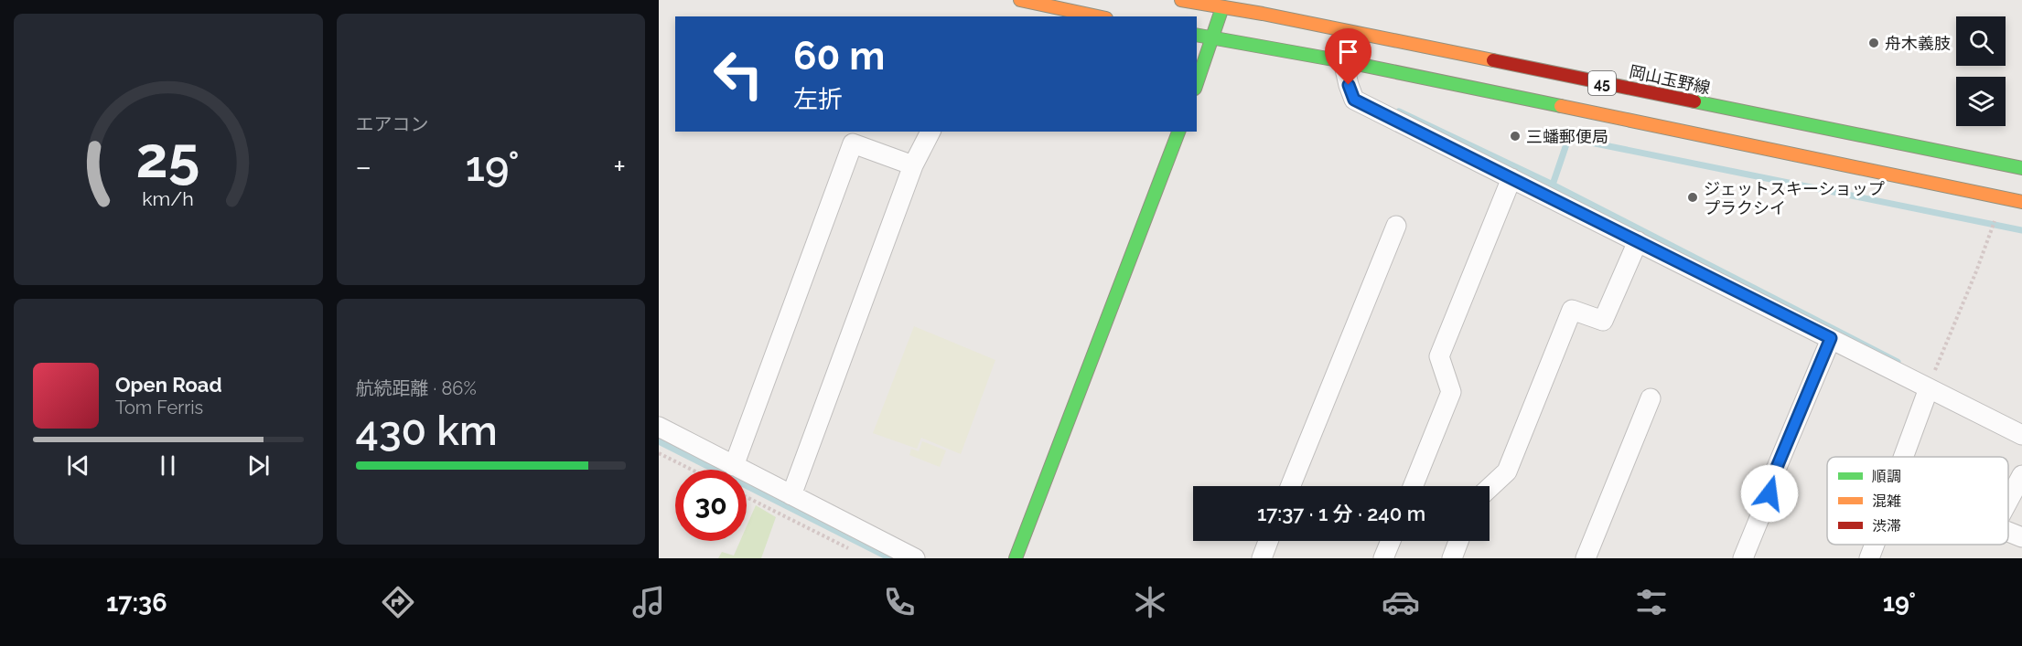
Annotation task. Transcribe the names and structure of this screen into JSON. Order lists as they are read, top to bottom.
{
  "streets": {
    "main road": ["岡山玉野線", "45"]
  },
  "places": ["舟木義肢", "三蟠郵便局", "ジェットスキーショップ プラクシイ"],
  "legend": ["順調", "混雑", "渋滞"],
  "page": {
    "tile": [
      "エアコン",
      ["航続距離 · 86%", "430 km"]
    ],
    "turn": ["60 m", "左折"],
    "heat": ["−", "19°", "+"],
    "song": ["Open Road", "Tom Ferris"],
    "limit": "30",
    "trip": "17:37 · 1 分 · 240 m",
    "tabs": ["17:36", "19°"],
    "gauge": ["25", "km/h"]
  }
}
